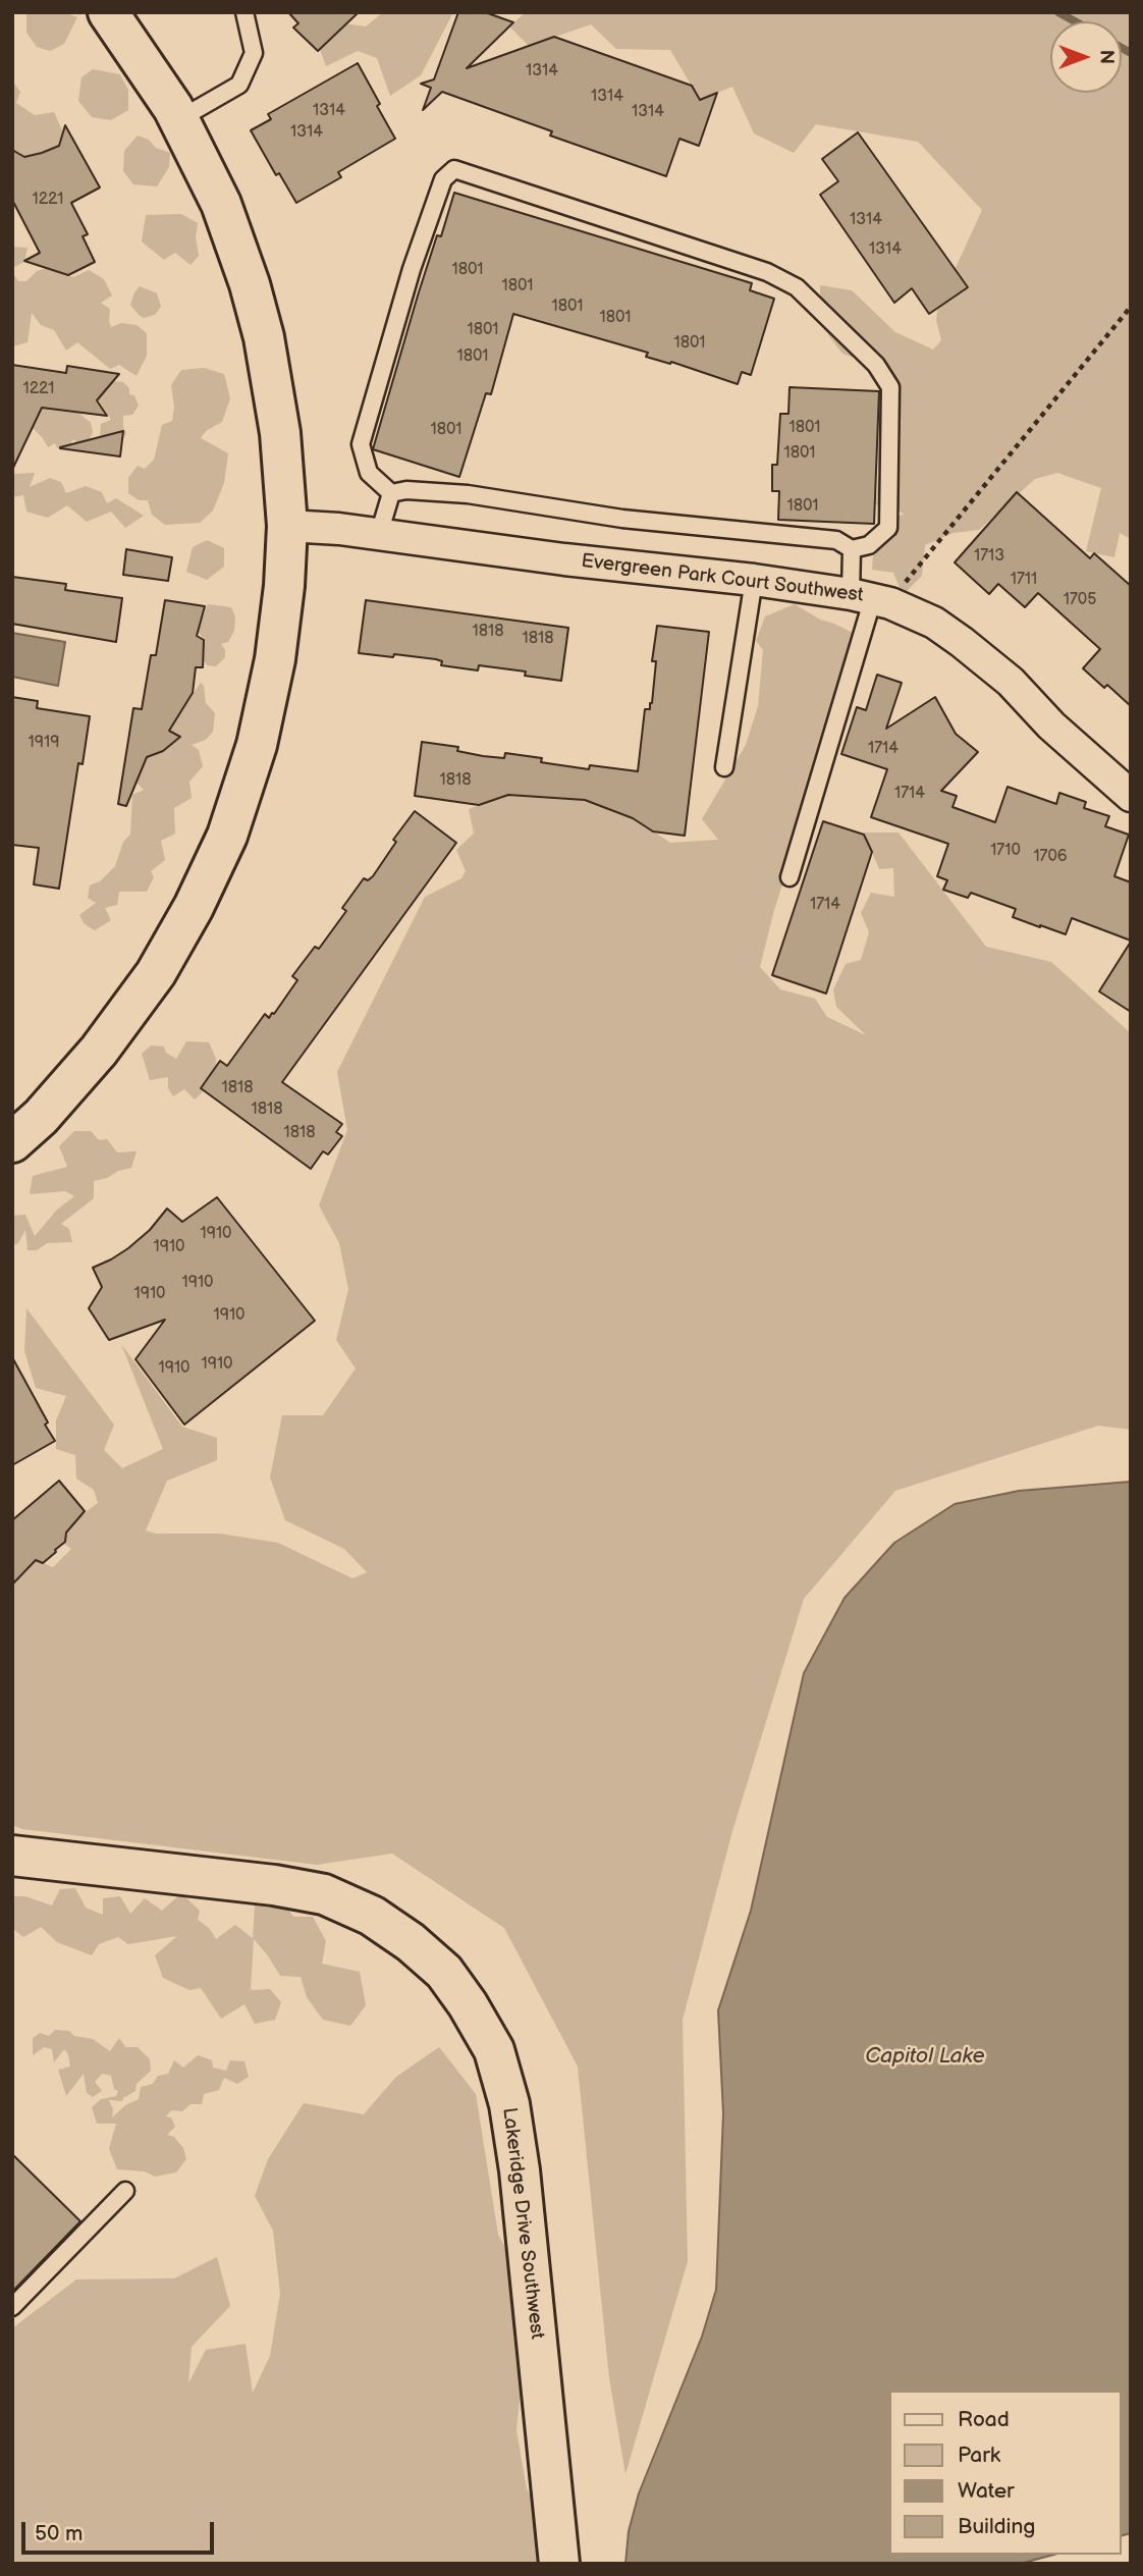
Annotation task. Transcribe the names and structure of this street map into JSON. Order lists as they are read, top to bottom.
{
  "streets": {
    "street": ["Evergreen Park Court Southwest", "Lakeridge Drive Southwest"]
  },
  "water": ["Capitol Lake"],
  "house_numbers": [
    "1314",
    "1314",
    "1314",
    "1314",
    "1314",
    "1221",
    "1314",
    "1314",
    "1801",
    "1801",
    "1801",
    "1801",
    "1801",
    "1801",
    "1801",
    "1221",
    "1801",
    "1801",
    "1801",
    "1801",
    "1713",
    "1711",
    "1705",
    "1818",
    "1818",
    "1919",
    "1714",
    "1818",
    "1714",
    "1710",
    "1706",
    "1714",
    "1818",
    "1818",
    "1818",
    "1910",
    "1910",
    "1910",
    "1910",
    "1910",
    "1910",
    "1910"
  ],
  "legend": [
    "Road",
    "Park",
    "Water",
    "Building"
  ],
  "scale_bar": "50 m",
  "north": "right"
}
